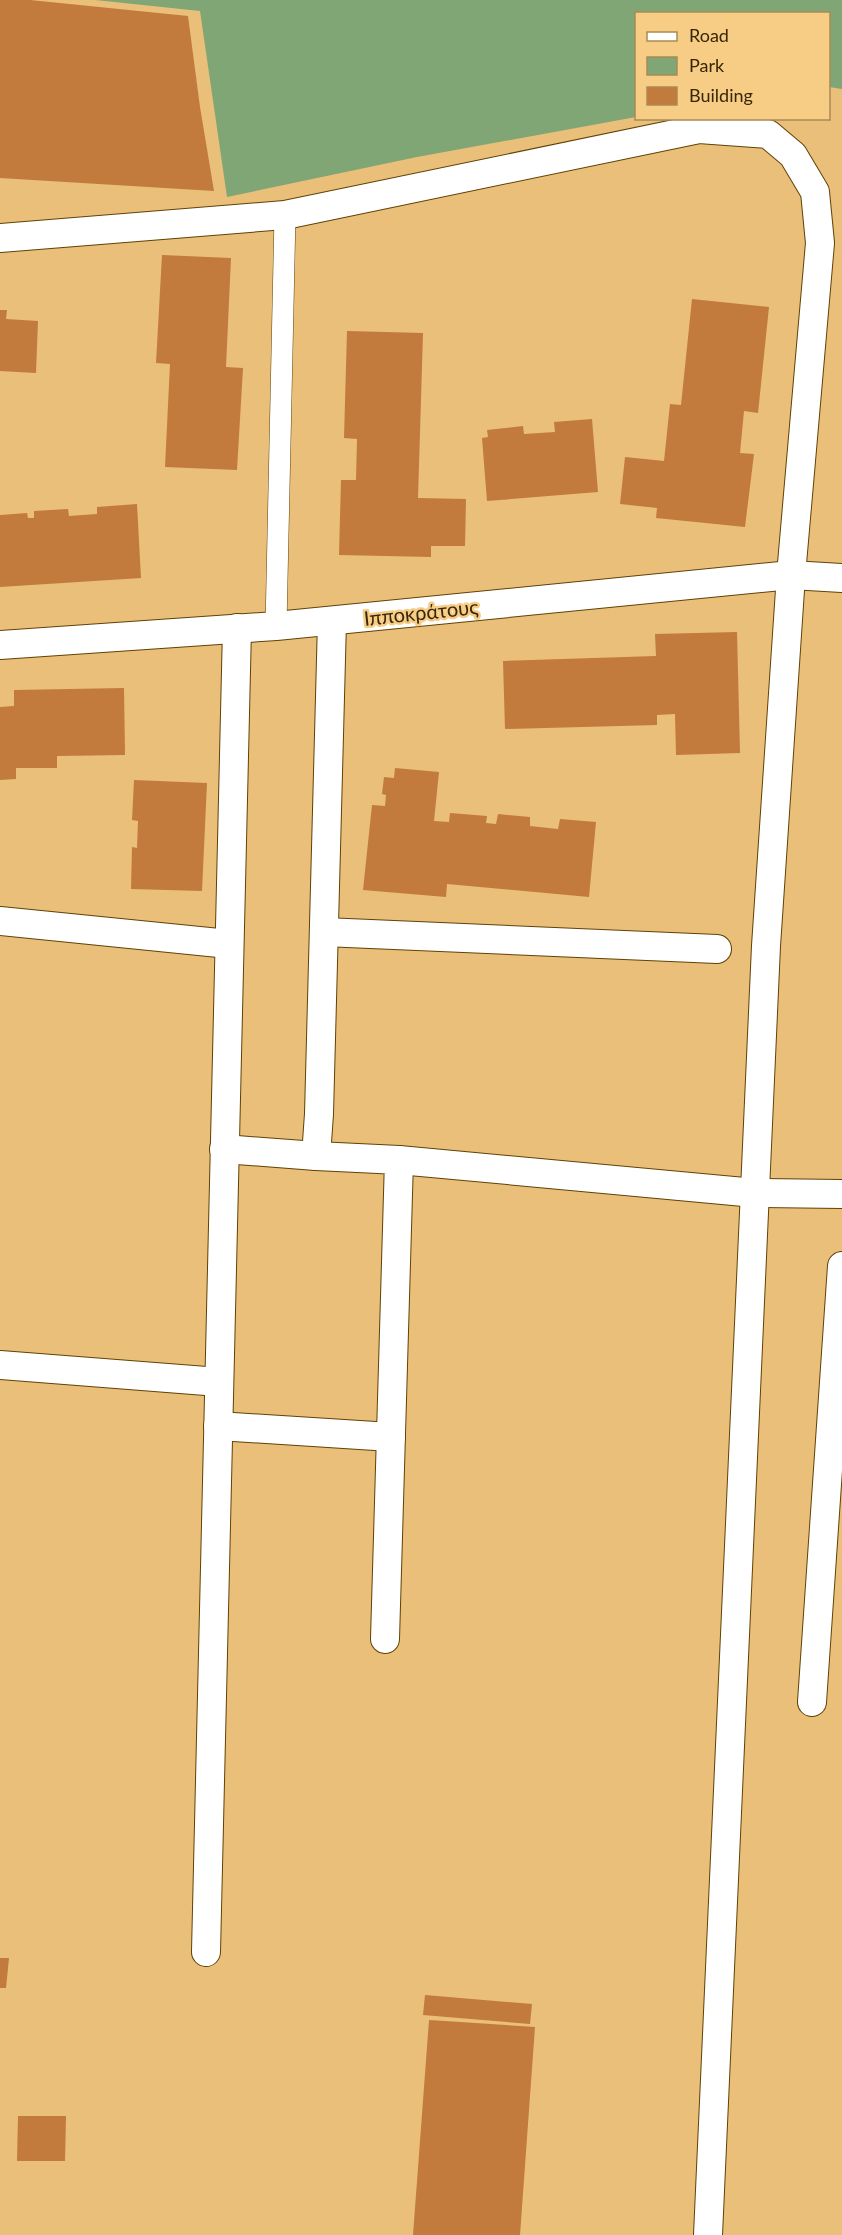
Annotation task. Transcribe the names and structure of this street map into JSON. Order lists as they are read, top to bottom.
{
  "streets": {
    "street": ["Ιπποκράτους"]
  },
  "legend": ["Road", "Park", "Building"]
}
